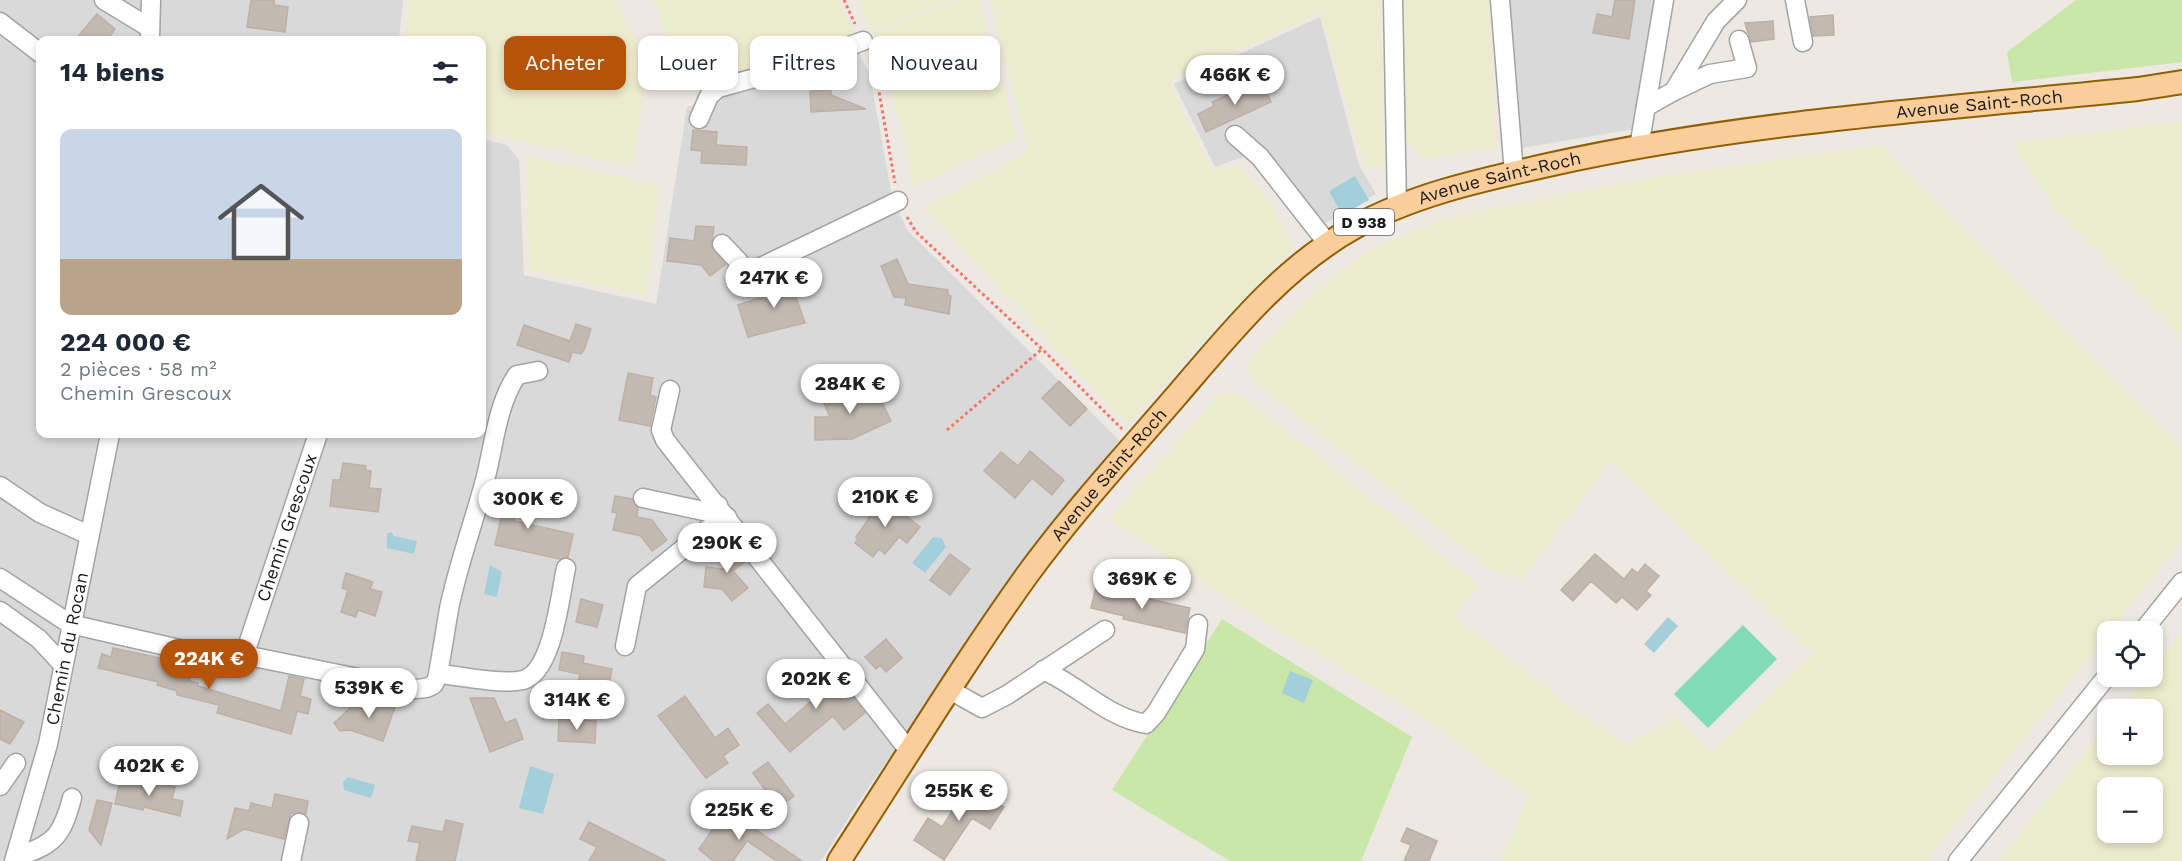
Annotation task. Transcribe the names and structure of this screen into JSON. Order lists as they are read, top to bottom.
{
  "streets": {
    "main road": ["Avenue Saint-Roch", "D 938"],
    "street": ["Chemin Grescoux", "Chemin du Rocan"]
  },
  "page": {
    "chip": [
      "Acheter",
      "Louer",
      "Filtres",
      "Nouveau"
    ],
    "heading": "14 biens",
    "price": [
      "466K €",
      "247K €",
      "284K €",
      "210K €",
      "300K €",
      "290K €",
      "369K €",
      "224K €",
      "202K €",
      "539K €",
      "314K €",
      "402K €",
      "255K €",
      "225K €"
    ],
    "list": [
      {
        "name": "224 000 €",
        "note": "2 pièces · 58 m² · Chemin Grescoux"
      }
    ],
    "map_buttons": ["+", "−"]
  }
}
